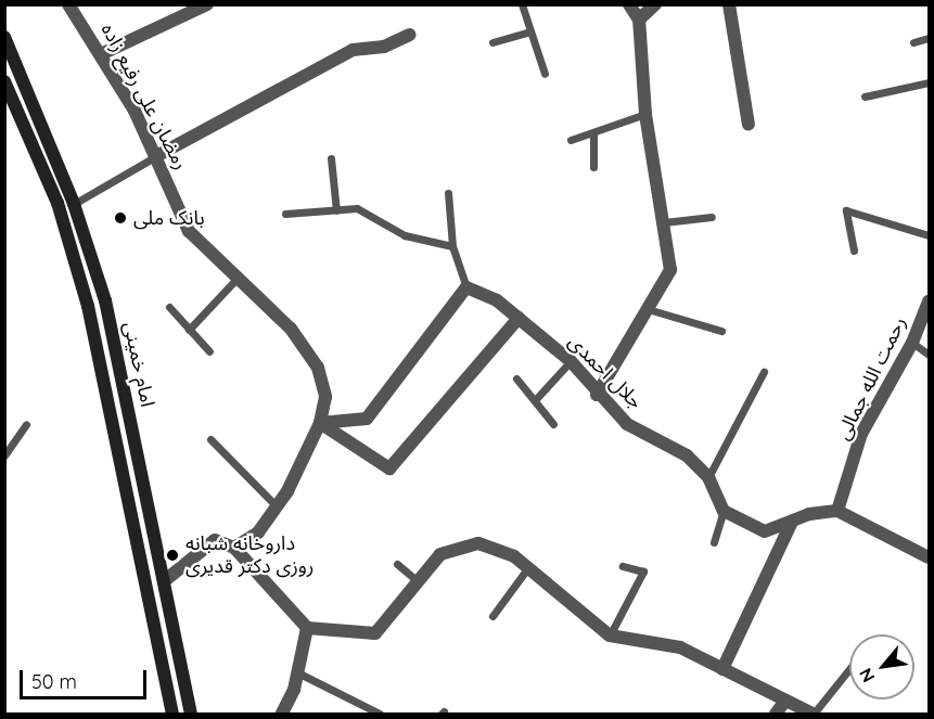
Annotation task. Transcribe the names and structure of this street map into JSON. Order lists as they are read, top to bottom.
{
  "streets": {
    "main road": ["امام خمینی"],
    "street": ["رمضان علی رفیع زاده", "جلال احمدی", "رحمت الله جمالی"]
  },
  "places": ["بانک ملی", "داروخانه شبانه روزی دکتر قدیری"],
  "scale_bar": "50 m",
  "north": "bottom left"
}
